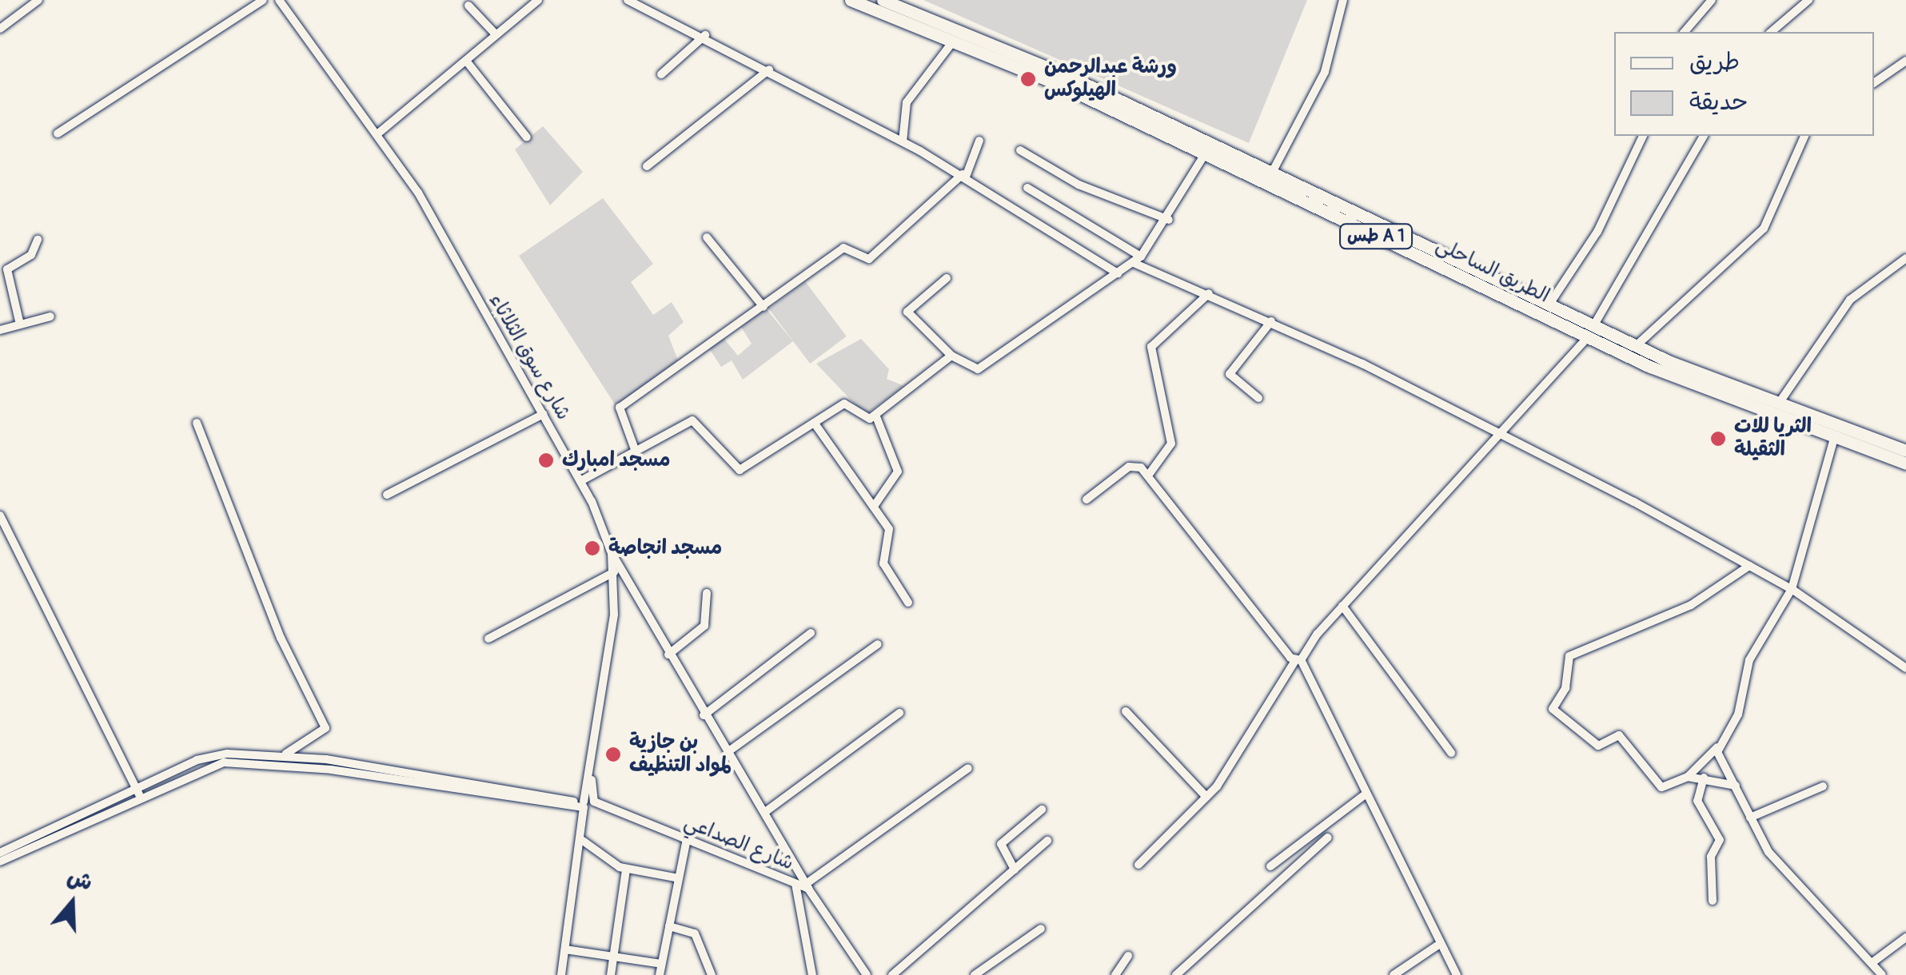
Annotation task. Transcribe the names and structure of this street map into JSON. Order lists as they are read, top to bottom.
{
  "streets": {
    "highway": ["طس A 1", "الطريق الساحلى"],
    "street": ["شارع سوق الثلاثاء", "شارع الصداعي"]
  },
  "crossings": [
    ["شارع سوق الثلاثاء", "شارع الصداعي"]
  ],
  "places": [
    "ورشة عبدالرحمن الهيلوكس",
    "الثريا للات الثقيلة",
    "مسجد امبارك",
    "مسجد انجاصة",
    "بن جازية لمواد التنظيف"
  ],
  "legend": ["طريق", "حديقة"],
  "north": "top"
}
